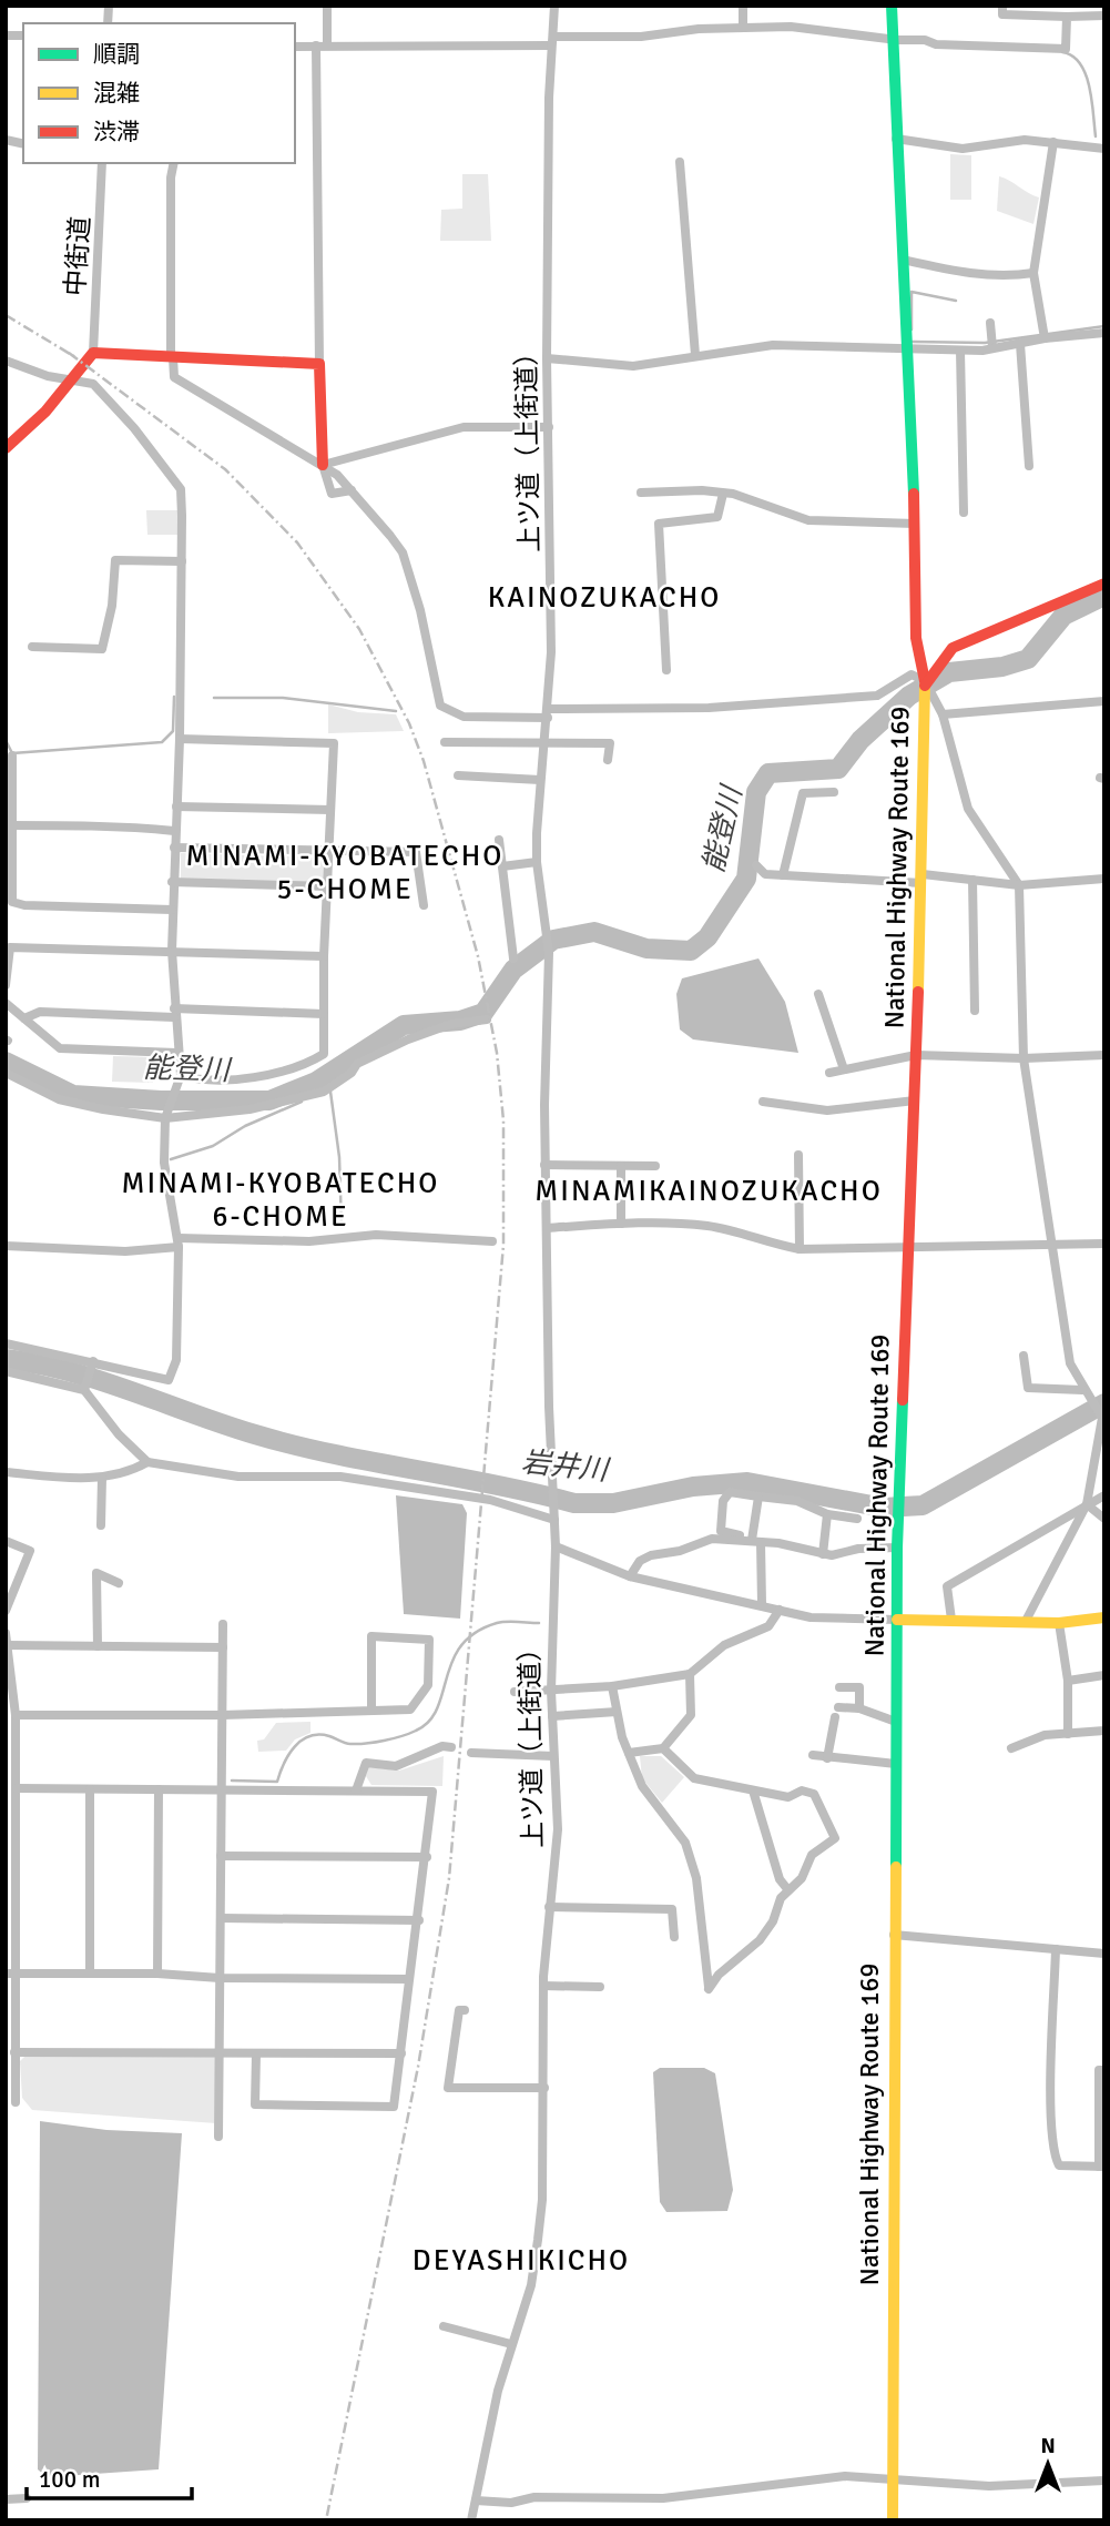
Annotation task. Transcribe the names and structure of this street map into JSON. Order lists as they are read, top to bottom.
{
  "streets": {
    "main road": ["National Highway Route 169"],
    "street": ["中街道", "上ツ道（上街道）"]
  },
  "districts": [
    "KAINOZUKACHO",
    "MINAMI-KYOBATECHO 5-CHOME",
    "MINAMI-KYOBATECHO 6-CHOME",
    "MINAMIKAINOZUKACHO",
    "DEYASHIKICHO"
  ],
  "water": ["能登川", "岩井川"],
  "legend": ["順調", "混雑", "渋滞"],
  "scale_bar": "100 m",
  "north": "top"
}
